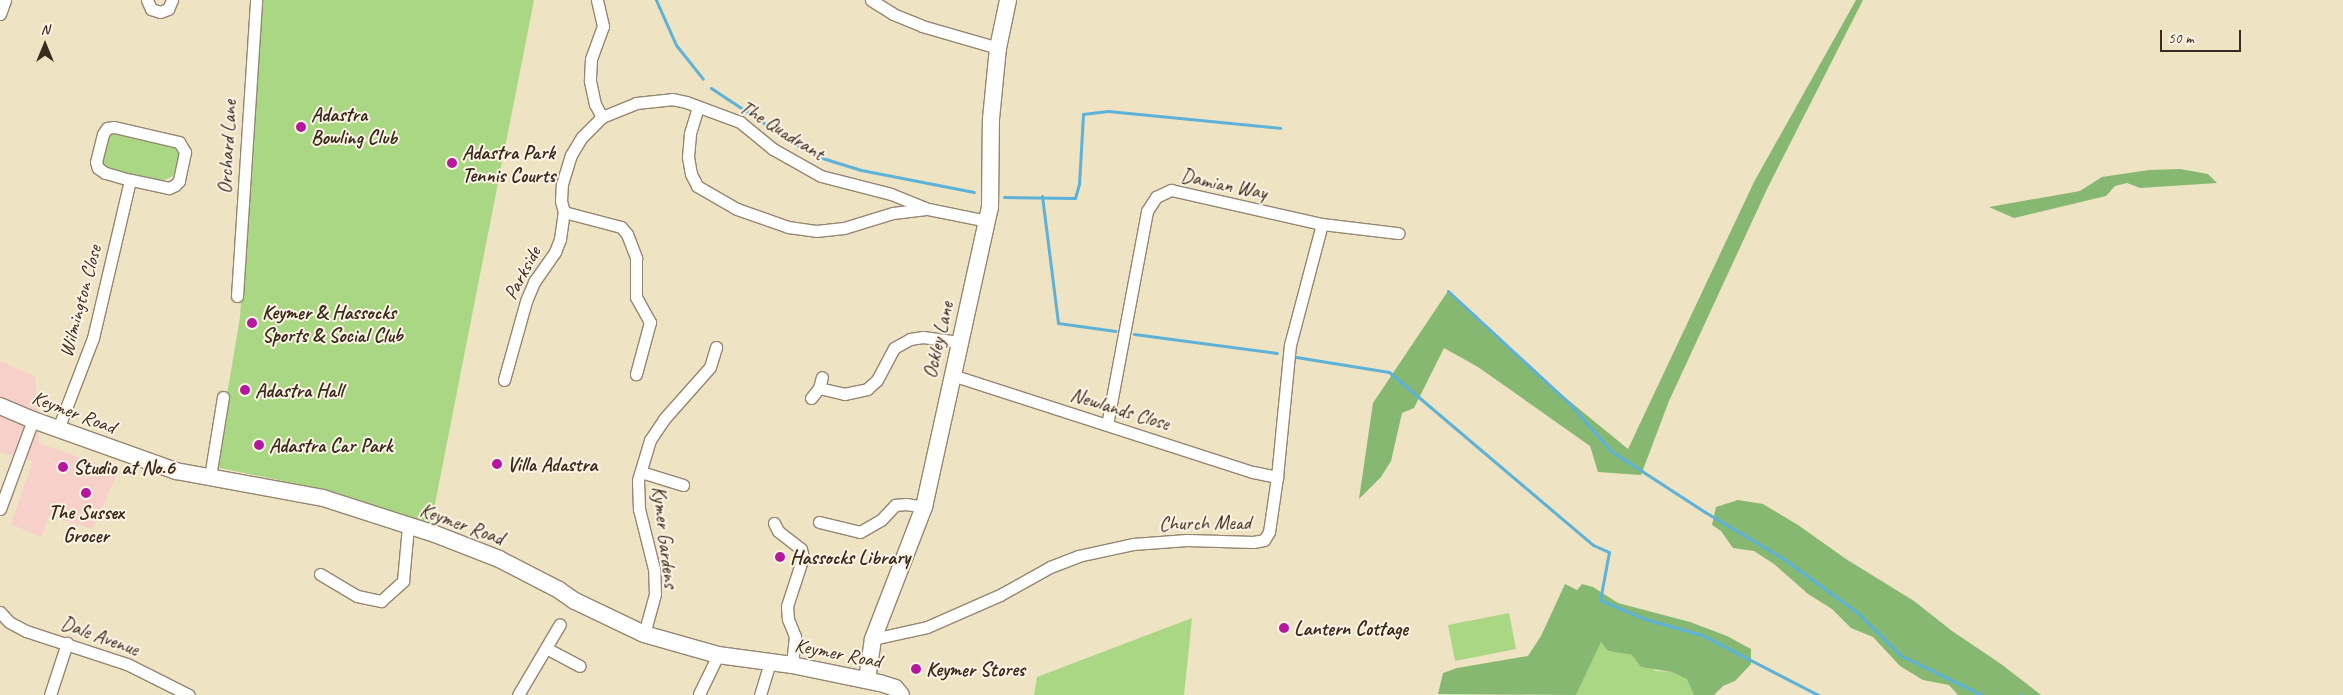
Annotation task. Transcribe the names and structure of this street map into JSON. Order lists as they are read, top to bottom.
{
  "streets": {
    "main road": ["Ockley Lane", "Keymer Road"],
    "street": [
      "The Quadrant",
      "Orchard Lane",
      "Damian Way",
      "Parkside",
      "Wilmington Close",
      "Newlands Close",
      "Church Mead",
      "Kymer Gardens",
      "Dale Avenue"
    ]
  },
  "crossings": [
    ["The Quadrant", "Ockley Lane"],
    ["Damian Way", "Newlands Close"],
    ["Damian Way", "Church Mead"],
    ["Wilmington Close", "Keymer Road"],
    ["Ockley Lane", "Newlands Close"],
    ["Ockley Lane", "Keymer Road"],
    ["Ockley Lane", "Church Mead"],
    ["Newlands Close", "Church Mead"],
    ["Keymer Road", "Kymer Gardens"]
  ],
  "places": [
    "Adastra Bowling Club",
    "Adastra Park Tennis Courts",
    "Keymer & Hassocks Sports & Social Club",
    "Adastra Hall",
    "Adastra Car Park",
    "Villa Adastra",
    "Studio at No.6",
    "The Sussex Grocer",
    "Hassocks Library",
    "Lantern Cottage",
    "Keymer Stores"
  ],
  "scale_bar": "50 m",
  "north": "top"
}
